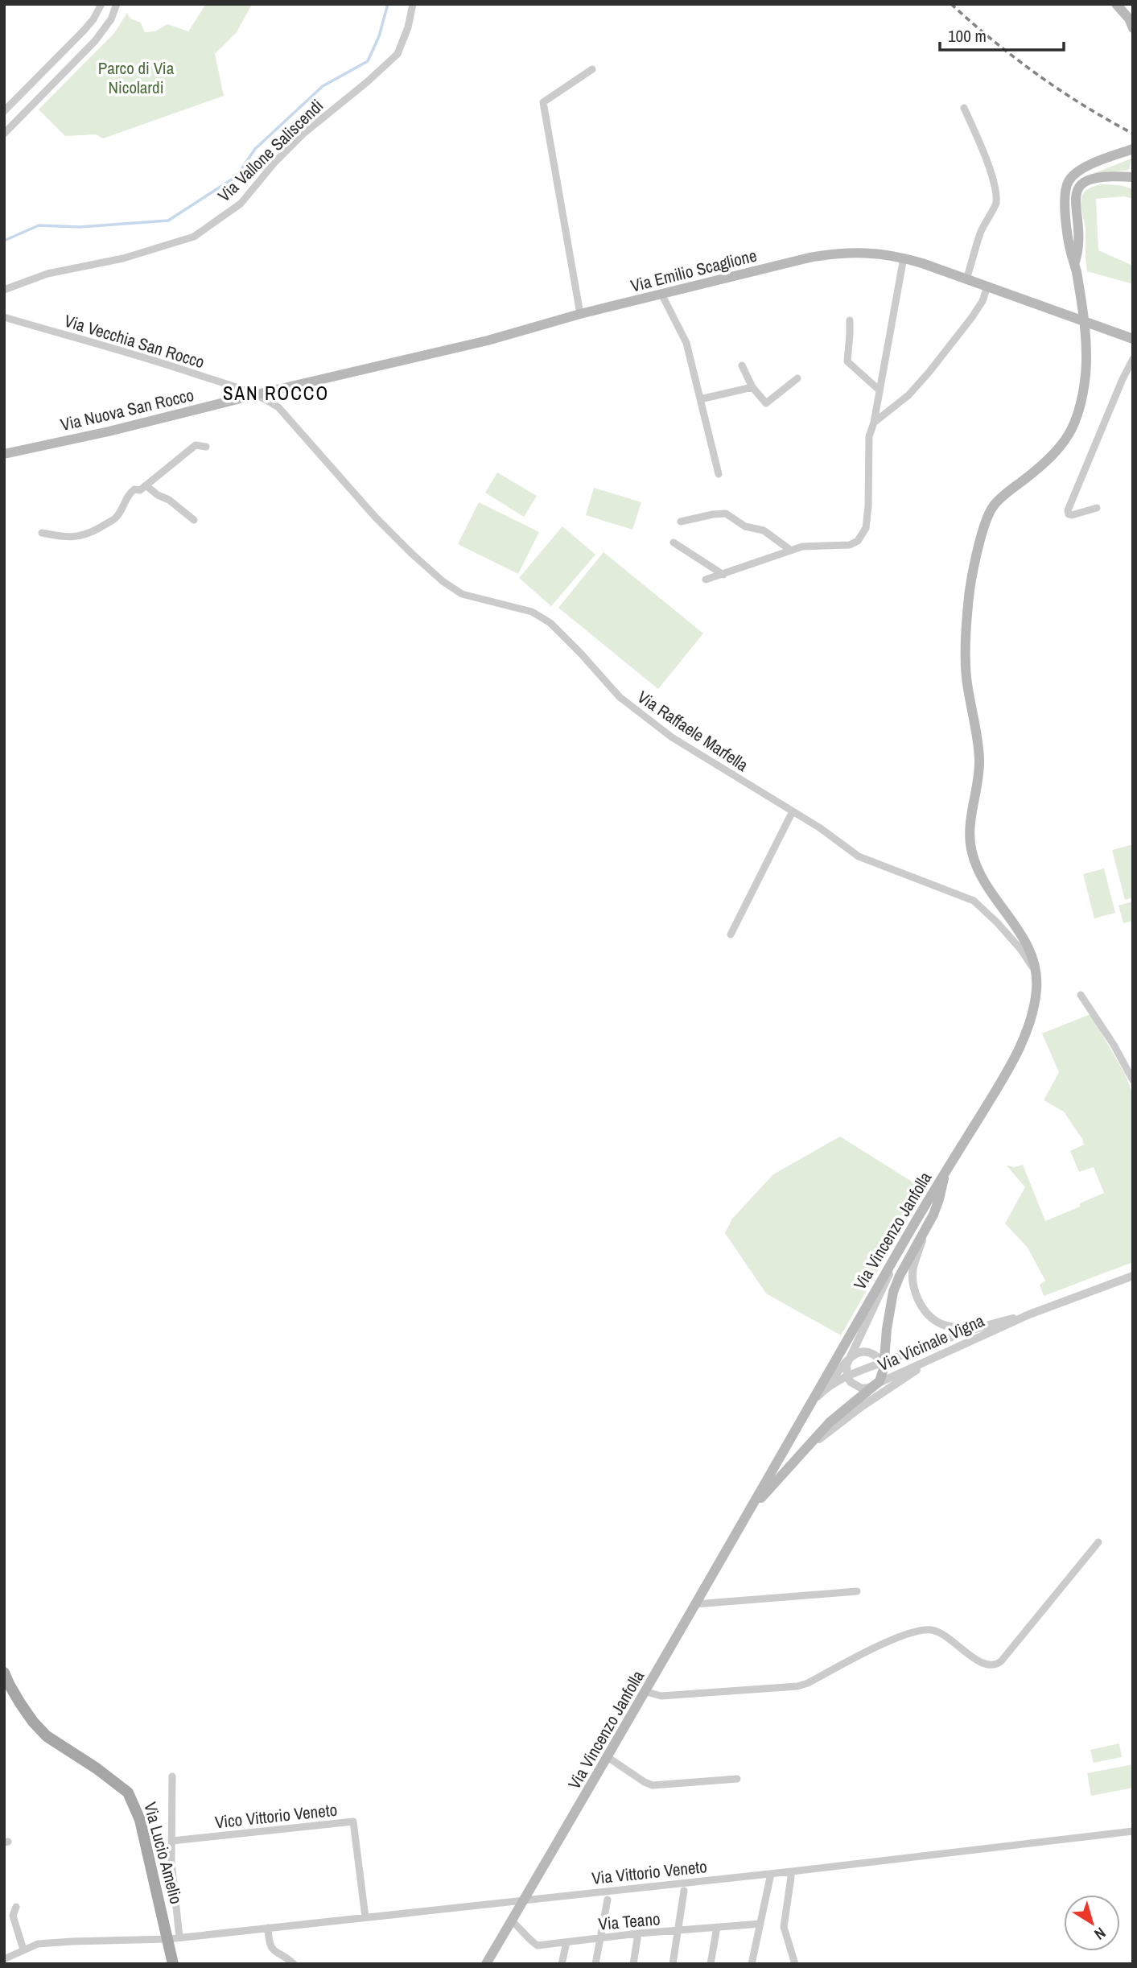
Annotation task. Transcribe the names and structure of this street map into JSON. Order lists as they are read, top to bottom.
{
  "streets": {
    "main road": [
      "Via Emilio Scaglione",
      "Via Nuova San Rocco",
      "Via Vincenzo Janfolla",
      "Via Lucio Amelio"
    ],
    "street": [
      "Via Vallone Saliscendi",
      "Via Vecchia San Rocco",
      "Via Raffaele Marfella",
      "Via Vicinale Vigna",
      "Vico Vittorio Veneto",
      "Via Vittorio Veneto",
      "Via Teano"
    ]
  },
  "crossings": [
    ["Via Emilio Scaglione", "Via Vecchia San Rocco"],
    ["Via Emilio Scaglione", "Via Nuova San Rocco"],
    ["Via Emilio Scaglione", "Via Raffaele Marfella"],
    ["Via Vecchia San Rocco", "Via Nuova San Rocco"],
    ["Via Vecchia San Rocco", "Via Raffaele Marfella"],
    ["Via Nuova San Rocco", "Via Raffaele Marfella"],
    ["Via Vincenzo Janfolla", "Via Vicinale Vigna"],
    ["Via Vincenzo Janfolla", "Via Vittorio Veneto"],
    ["Via Vincenzo Janfolla", "Via Teano"],
    ["Vico Vittorio Veneto", "Via Vittorio Veneto"],
    ["Via Lucio Amelio", "Via Vittorio Veneto"]
  ],
  "districts": ["SAN ROCCO"],
  "parks": ["Parco di Via Nicolardi"],
  "scale_bar": "100 m",
  "north": "bottom right"
}
